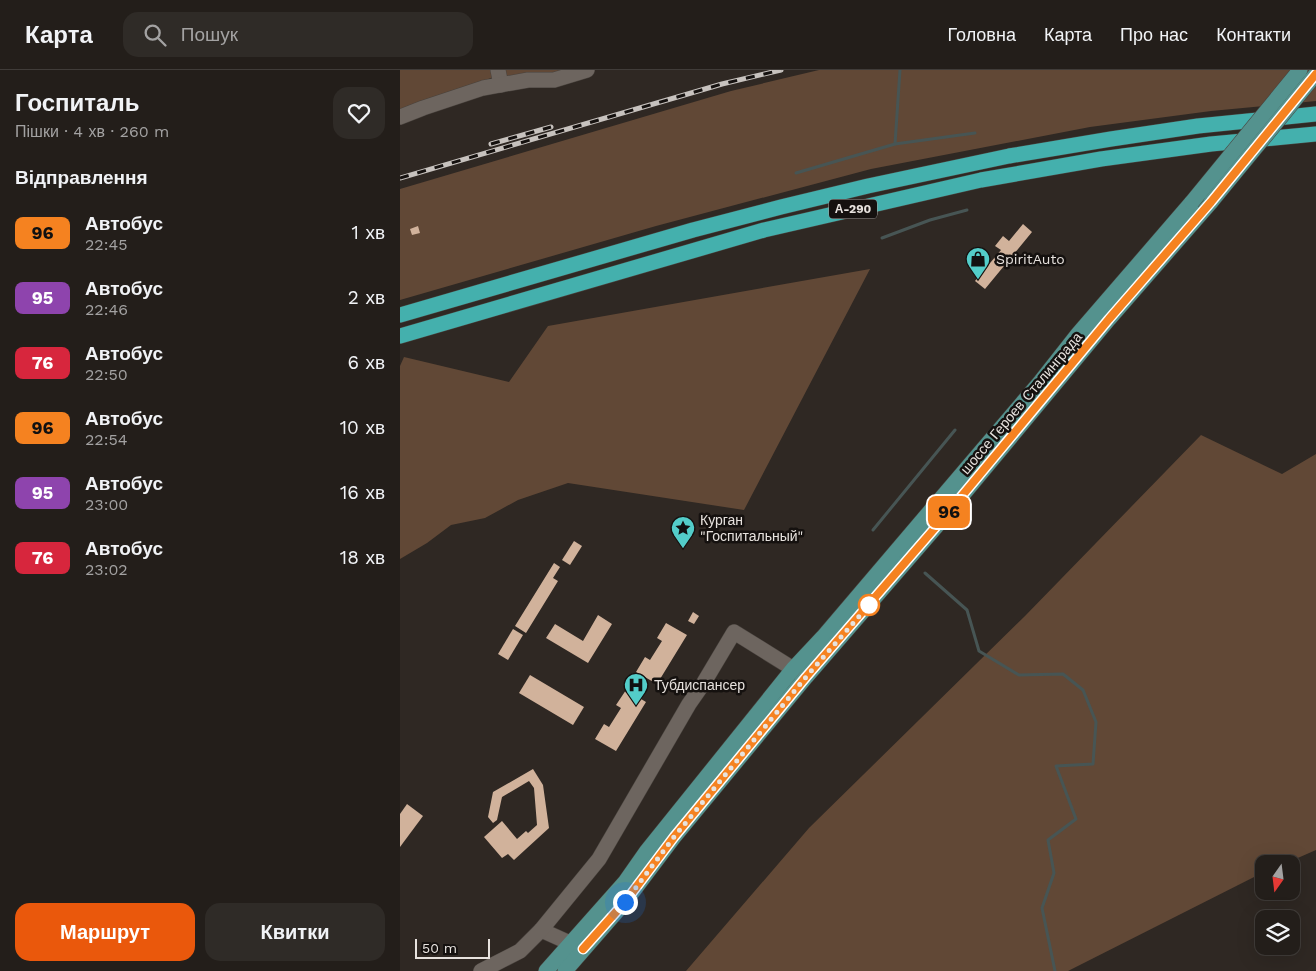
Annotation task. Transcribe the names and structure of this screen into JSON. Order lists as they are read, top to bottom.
{
  "streets": {
    "highway": ["А-290"],
    "main road": ["шоссе Героев Сталинграда"]
  },
  "places": {
    "shop": ["SpiritAuto"],
    "place": ["Курган \"Госпитальный\""],
    "hospital": ["Тубдиспансер"]
  },
  "lines": ["bus line 96"],
  "scale_bar": "50 m",
  "north": "bottom",
  "page": {
    "header": "Карта",
    "search": "Пошук",
    "nav": [
      "Головна",
      "Карта",
      "Про нас",
      "Контакти"
    ],
    "heading": [
      ["Госпиталь", "Пішки · 4 хв · 260 m"],
      "Відправлення"
    ],
    "on_map": "96",
    "list": [
      {
        "mark": "96",
        "name": "Автобус",
        "note": "22:45",
        "value": "1 хв"
      },
      {
        "mark": "95",
        "name": "Автобус",
        "note": "22:46",
        "value": "2 хв"
      },
      {
        "mark": "76",
        "name": "Автобус",
        "note": "22:50",
        "value": "6 хв"
      },
      {
        "mark": "96",
        "name": "Автобус",
        "note": "22:54",
        "value": "10 хв"
      },
      {
        "mark": "95",
        "name": "Автобус",
        "note": "23:00",
        "value": "16 хв"
      },
      {
        "mark": "76",
        "name": "Автобус",
        "note": "23:02",
        "value": "18 хв"
      }
    ],
    "buttons": ["Маршрут", "Квитки"],
    "scale": "50 m"
  }
}
